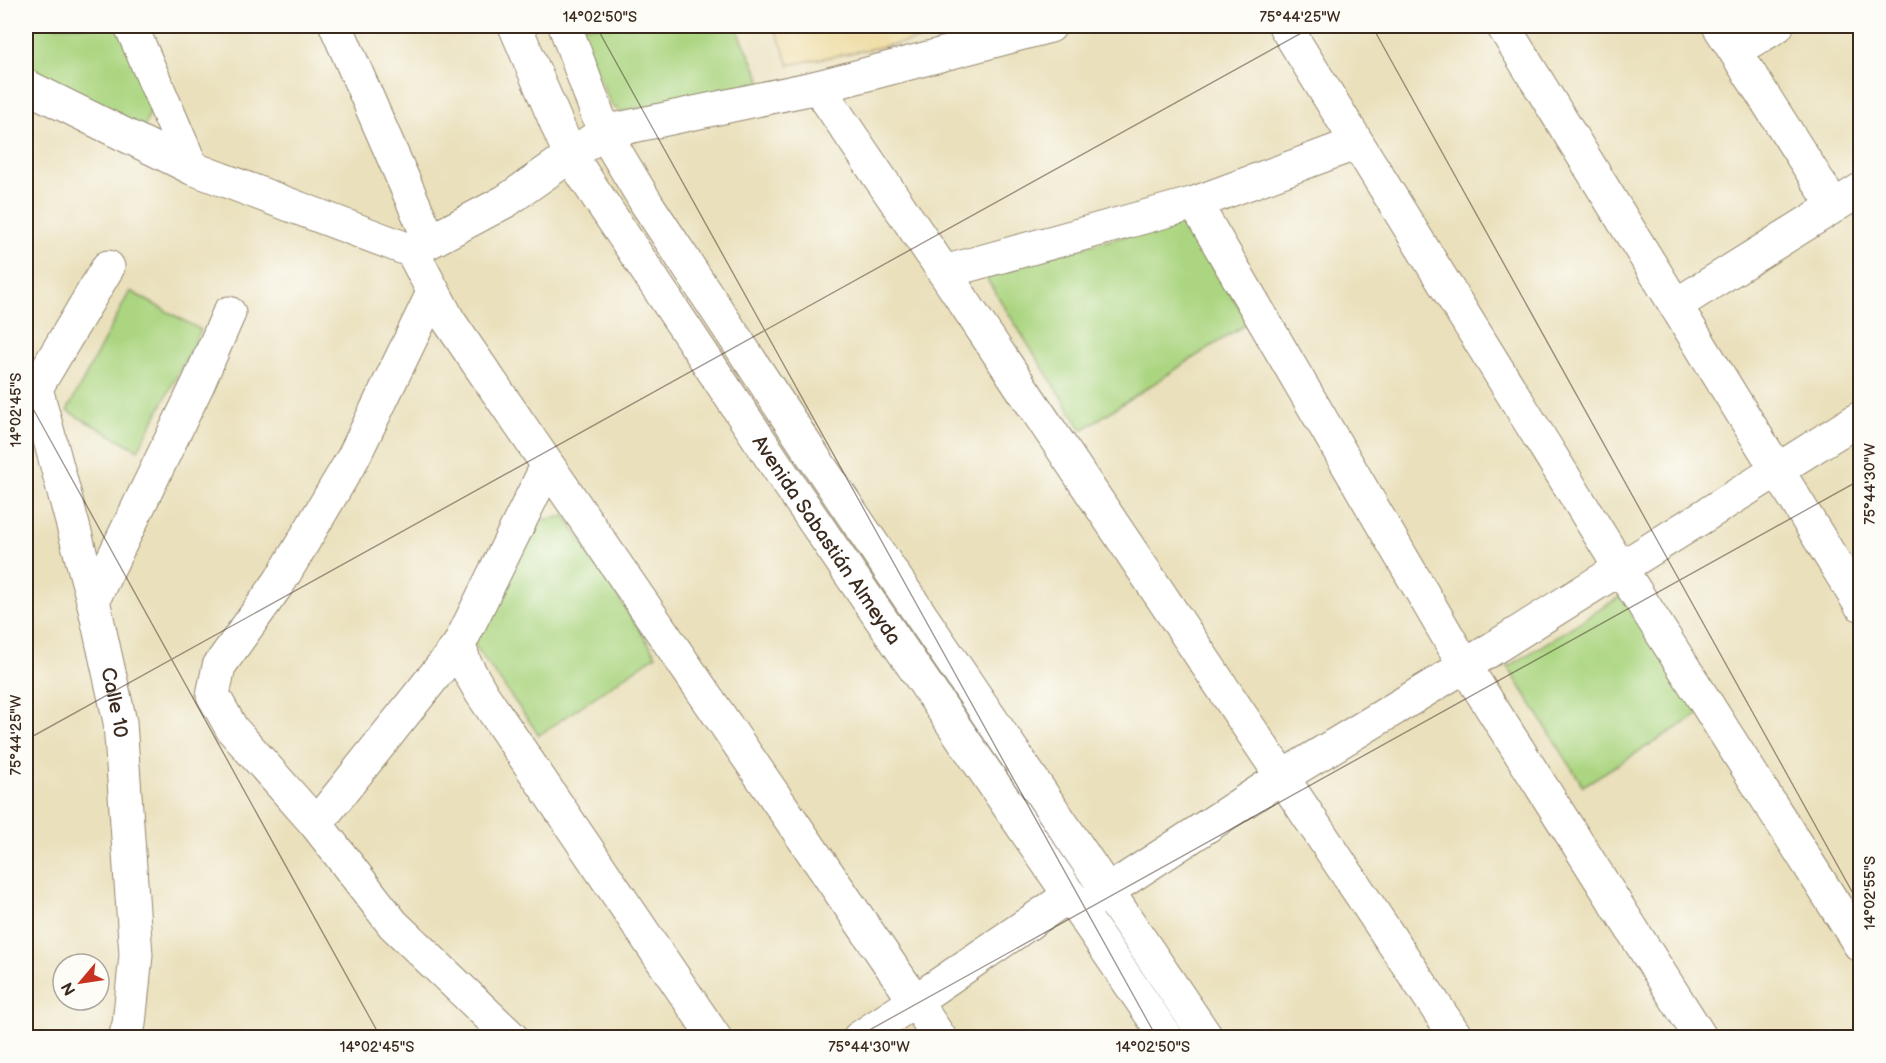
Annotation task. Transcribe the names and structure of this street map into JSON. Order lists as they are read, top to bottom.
{
  "streets": {
    "street": ["Avenida Sabastián Almeyda", "Calle 10"]
  },
  "north": "bottom left",
  "coordinates": [
    "14°02'50\"S",
    "75°44'25\"W",
    "14°02'45\"S",
    "75°44'30\"W",
    "14°02'55\"S"
  ]
}
